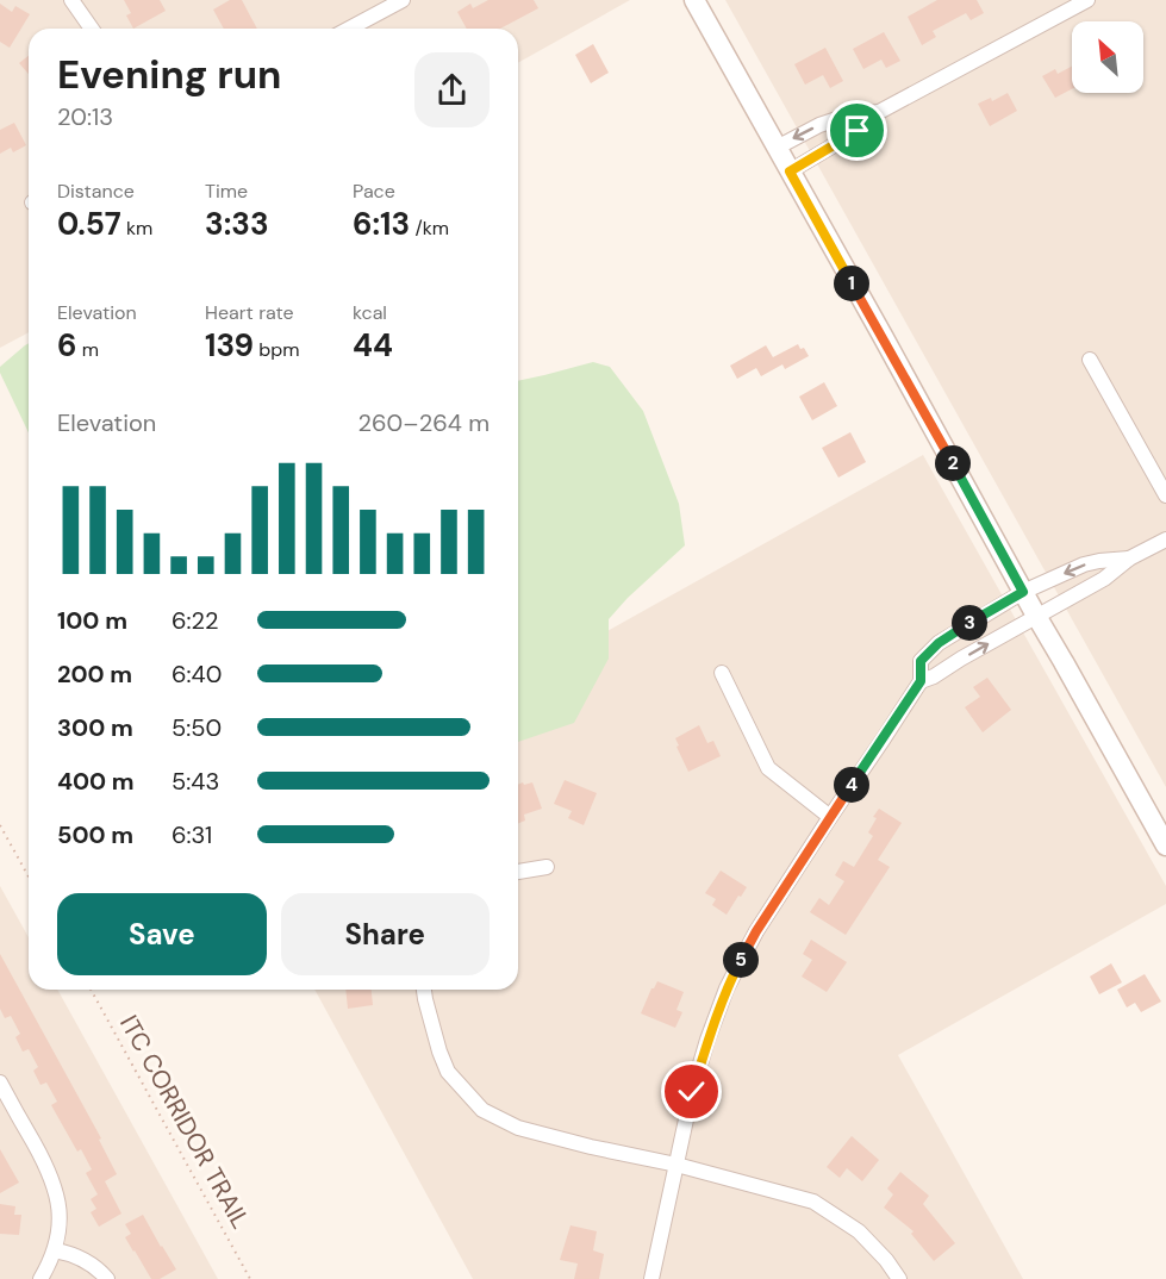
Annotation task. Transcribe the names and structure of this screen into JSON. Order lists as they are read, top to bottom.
{
  "streets": {
    "path": ["ITC CORRIDOR TRAIL"]
  },
  "north": "top left",
  "page": {
    "heading": ["Evening run", "20:13"],
    "stats": [
      ["Distance", "0.57 km"],
      ["Time", "3:33"],
      ["Pace", "6:13 /km"],
      ["Elevation", "6 m"],
      ["Heart rate", "139 bpm"],
      ["kcal", "44"]
    ],
    "pins": [
      "1",
      "2",
      "3",
      "4",
      "5"
    ],
    "chart": ["Elevation", "260–264 m"],
    "list": [
      {
        "name": "100 m",
        "note": "6:22"
      },
      {
        "name": "200 m",
        "note": "6:40"
      },
      {
        "name": "300 m",
        "note": "5:50"
      },
      {
        "name": "400 m",
        "note": "5:43"
      },
      {
        "name": "500 m",
        "note": "6:31"
      }
    ],
    "buttons": ["Save", "Share"]
  }
}
